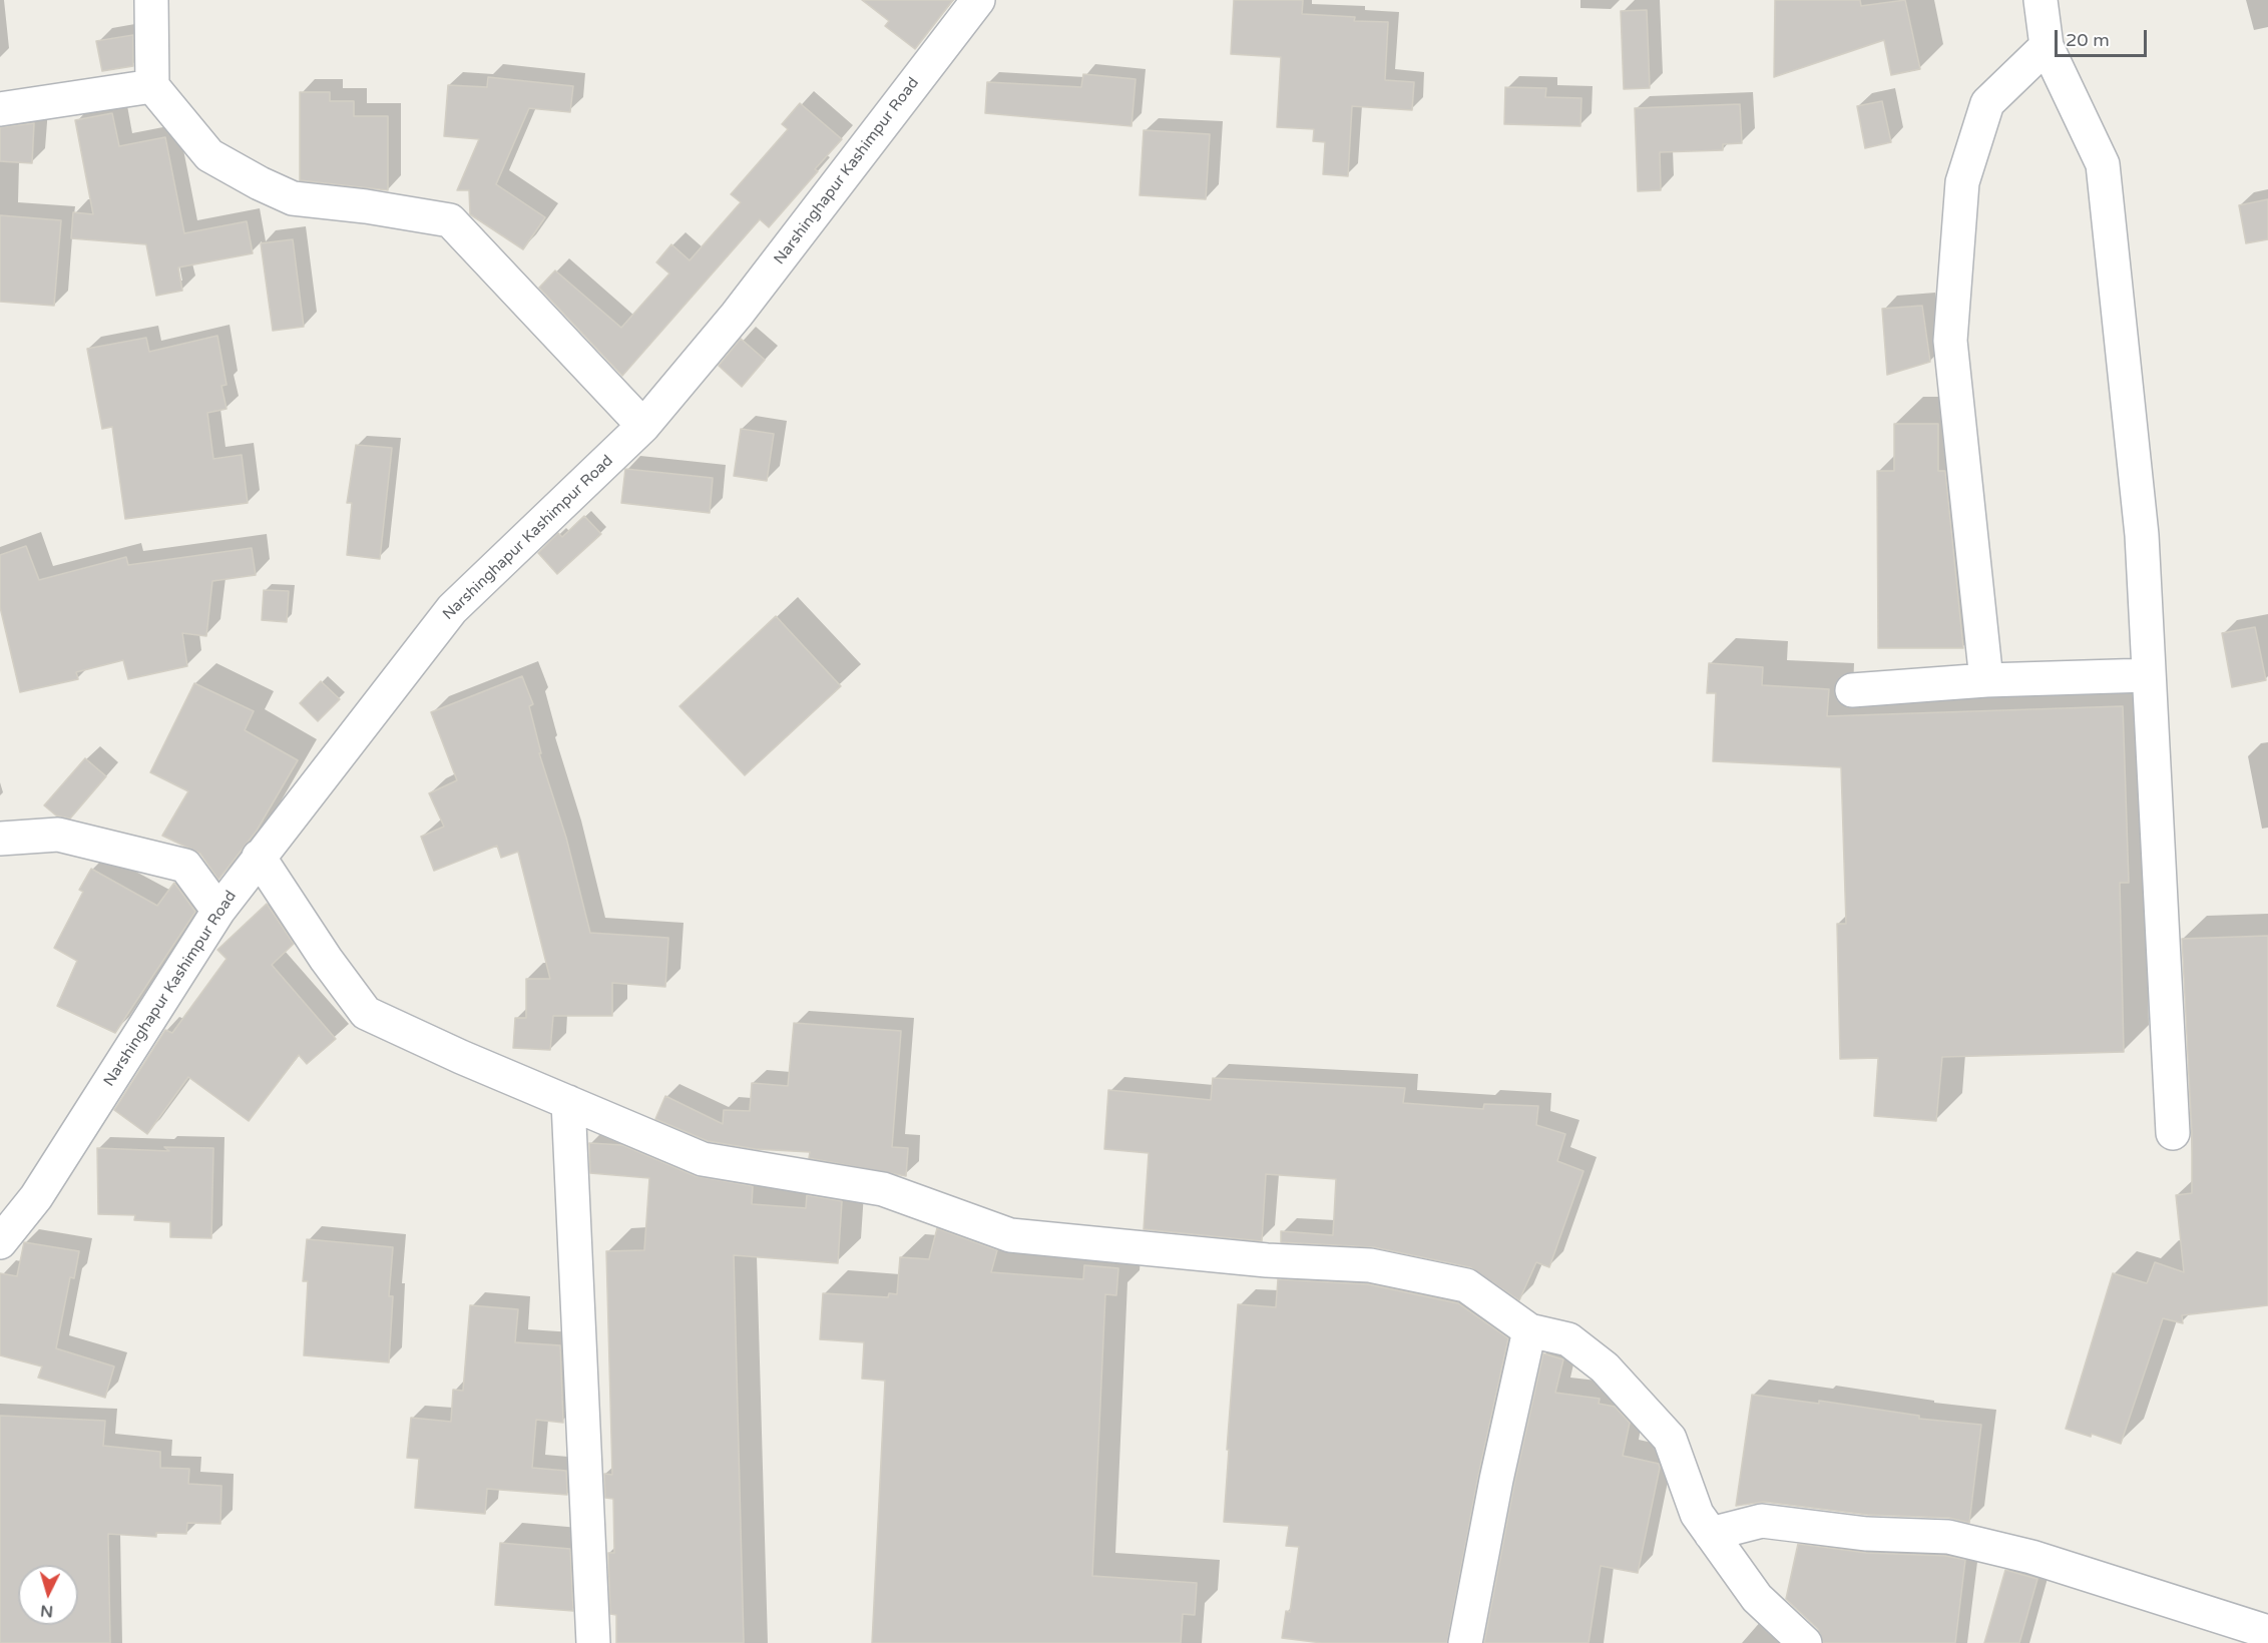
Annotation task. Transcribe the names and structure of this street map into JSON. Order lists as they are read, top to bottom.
{
  "streets": {
    "street": ["Narshinghapur Kashimpur Road"]
  },
  "scale_bar": "20 m",
  "north": "bottom"
}
